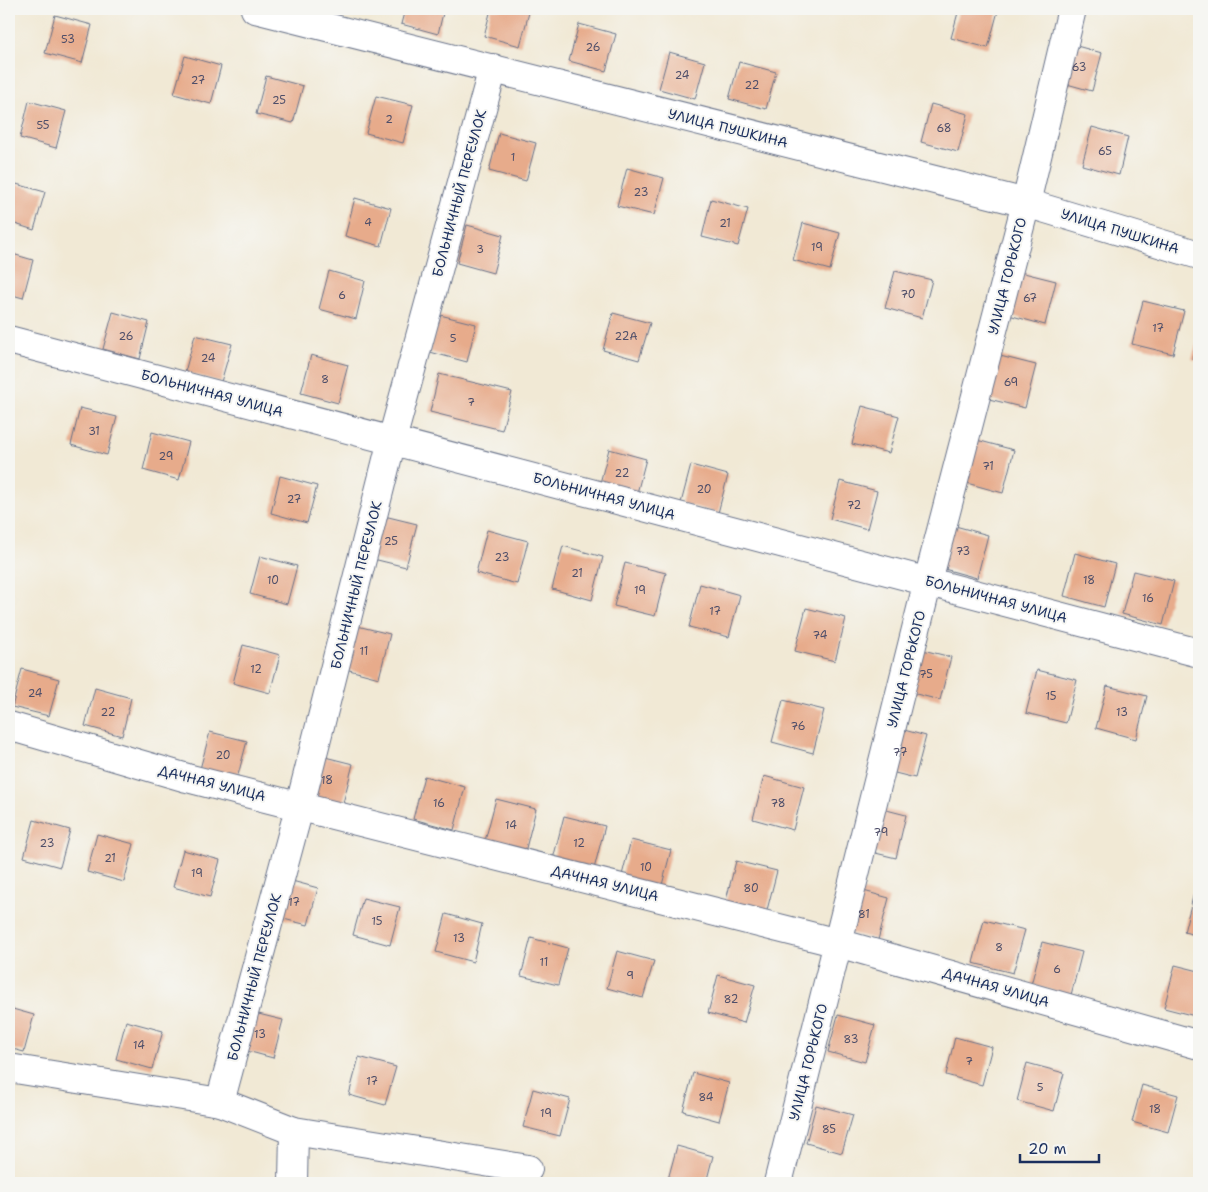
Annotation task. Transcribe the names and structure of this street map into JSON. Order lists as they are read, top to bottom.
{
  "streets": {
    "street": [
      "УЛИЦА ПУШКИНА",
      "БОЛЬНИЧНЫЙ ПЕРЕУЛОК",
      "УЛИЦА ГОРЬКОГО",
      "БОЛЬНИЧНАЯ УЛИЦА",
      "ДАЧНАЯ УЛИЦА"
    ]
  },
  "crossings": [
    ["УЛИЦА ПУШКИНА", "БОЛЬНИЧНЫЙ ПЕРЕУЛОК"],
    ["УЛИЦА ПУШКИНА", "УЛИЦА ГОРЬКОГО"],
    ["БОЛЬНИЧНЫЙ ПЕРЕУЛОК", "БОЛЬНИЧНАЯ УЛИЦА"],
    ["БОЛЬНИЧНЫЙ ПЕРЕУЛОК", "ДАЧНАЯ УЛИЦА"],
    ["УЛИЦА ГОРЬКОГО", "БОЛЬНИЧНАЯ УЛИЦА"],
    ["УЛИЦА ГОРЬКОГО", "ДАЧНАЯ УЛИЦА"]
  ],
  "house_numbers": [
    "53",
    "26",
    "63",
    "24",
    "27",
    "22",
    "25",
    "2",
    "55",
    "68",
    "65",
    "1",
    "23",
    "4",
    "21",
    "19",
    "3",
    "70",
    "6",
    "67",
    "17",
    "26",
    "22А",
    "5",
    "24",
    "8",
    "69",
    "7",
    "31",
    "29",
    "71",
    "22",
    "20",
    "27",
    "72",
    "25",
    "73",
    "23",
    "21",
    "10",
    "18",
    "19",
    "16",
    "17",
    "74",
    "11",
    "12",
    "75",
    "24",
    "15",
    "22",
    "13",
    "76",
    "77",
    "20",
    "18",
    "16",
    "78",
    "14",
    "79",
    "23",
    "12",
    "21",
    "10",
    "19",
    "80",
    "17",
    "81",
    "15",
    "13",
    "8",
    "11",
    "6",
    "9",
    "82",
    "13",
    "83",
    "14",
    "7",
    "17",
    "5",
    "84",
    "18",
    "19",
    "85"
  ],
  "scale_bar": "20 m"
}
